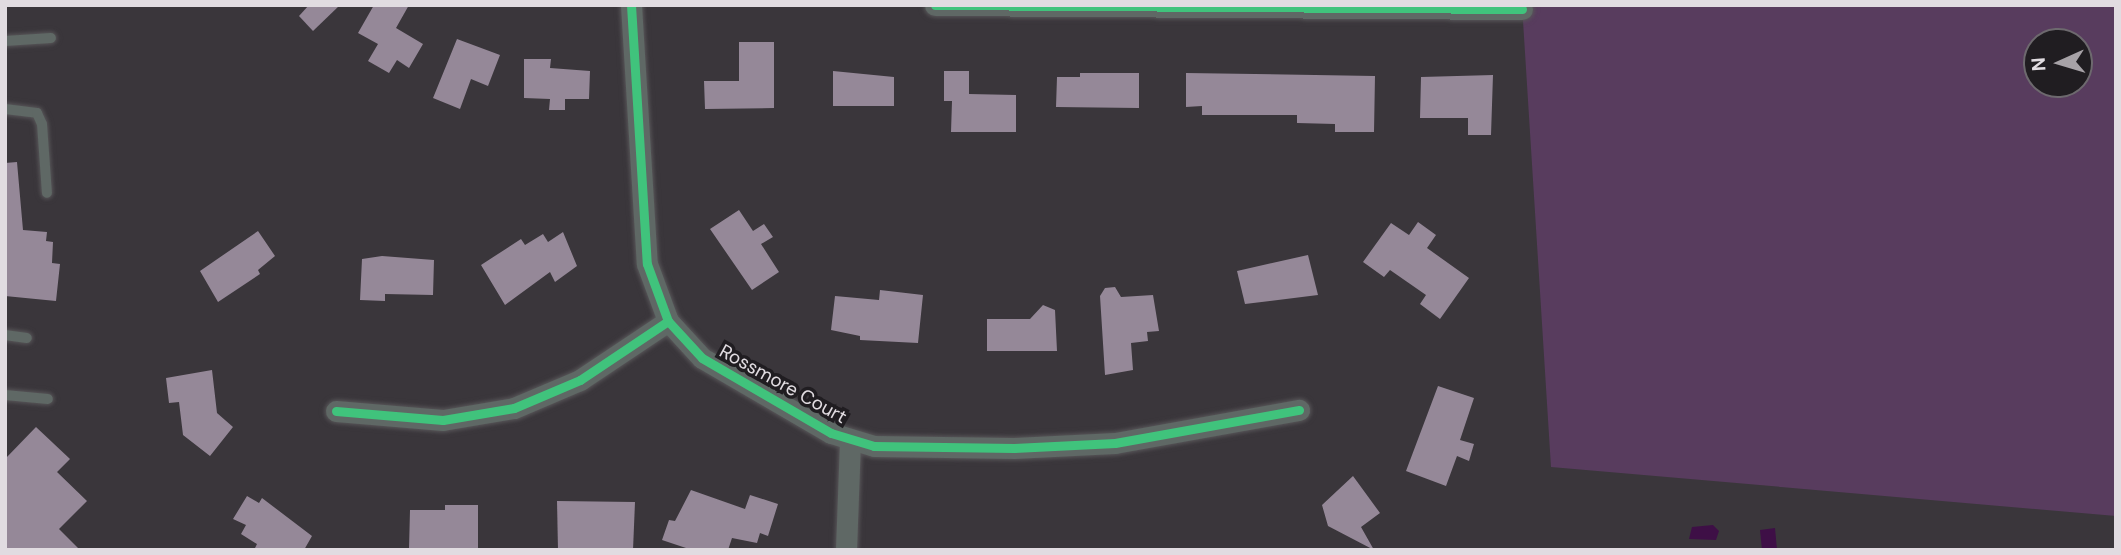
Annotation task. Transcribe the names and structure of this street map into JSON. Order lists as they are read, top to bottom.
{
  "streets": {
    "street": ["Rossmore Court"]
  },
  "north": "left"
}
